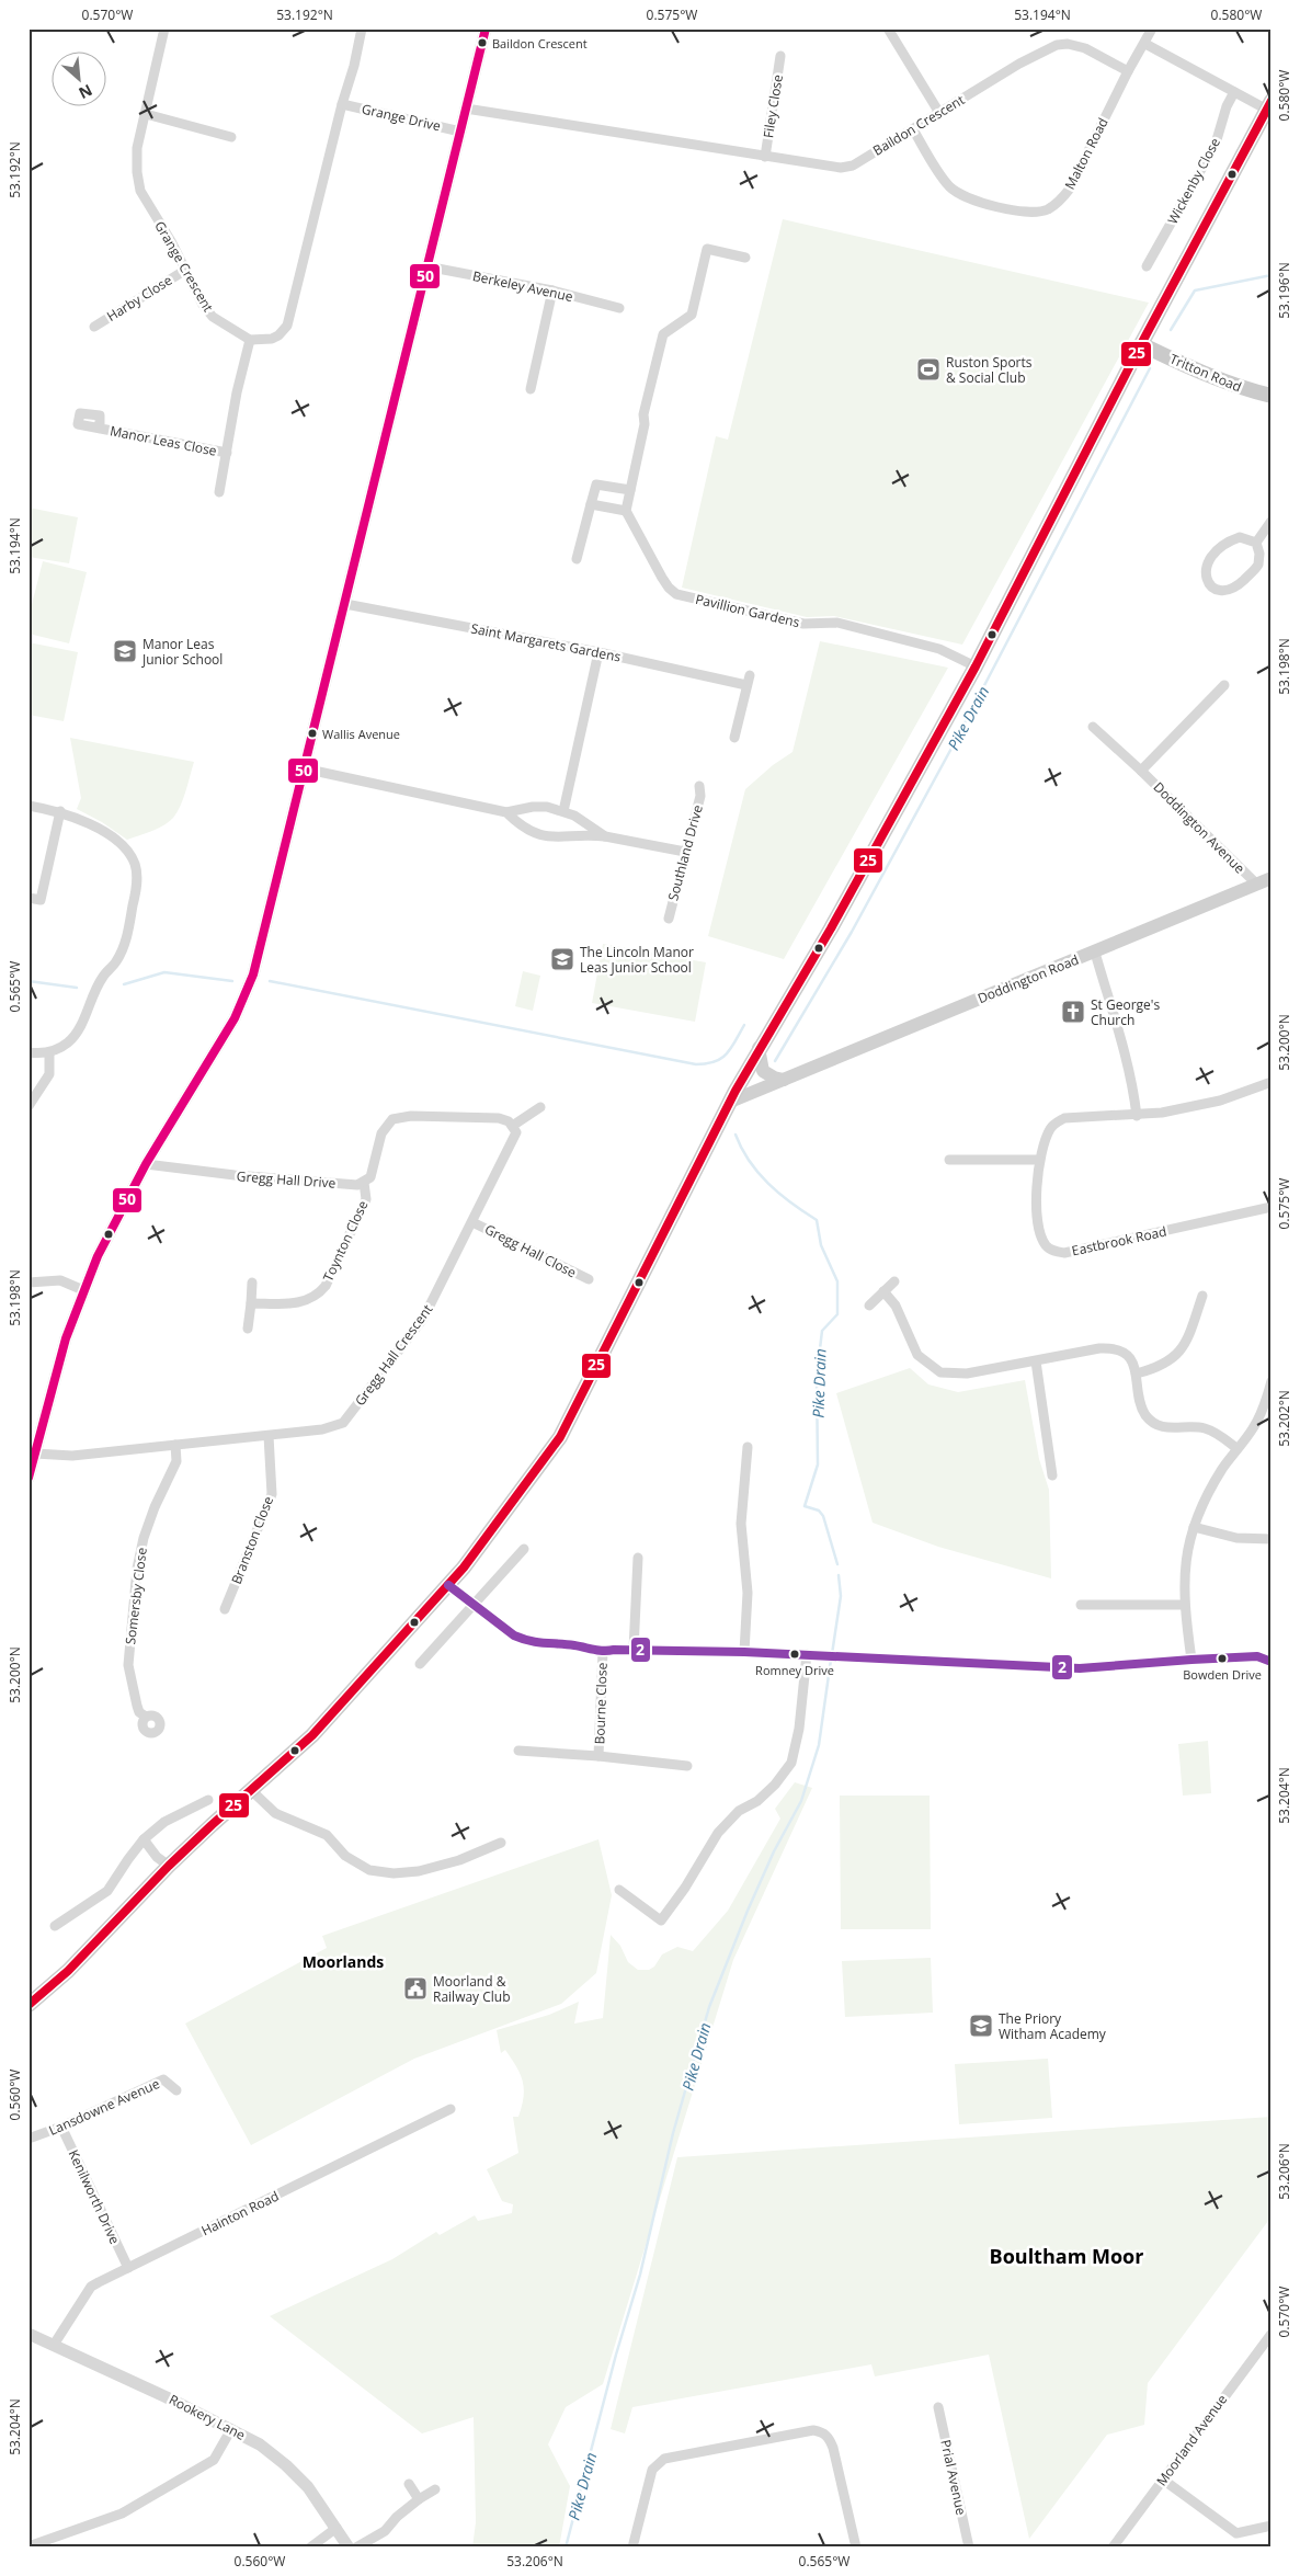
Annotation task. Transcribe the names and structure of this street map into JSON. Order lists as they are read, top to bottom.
{
  "streets": {
    "main road": ["Tritton Road", "Doddington Road"],
    "street": [
      "Filey Close",
      "Grange Drive",
      "Baildon Crescent",
      "Malton Road",
      "Wickenby Close",
      "Grange Crescent",
      "Berkeley Avenue",
      "Harby Close",
      "Manor Leas Close",
      "Pavillion Gardens",
      "Saint Margarets Gardens",
      "Doddington Avenue",
      "Southland Drive",
      "Gregg Hall Drive",
      "Toynton Close",
      "Eastbrook Road",
      "Gregg Hall Close",
      "Gregg Hall Crescent",
      "Branston Close",
      "Somersby Close",
      "Bourne Close",
      "Lansdowne Avenue",
      "Kenilworth Drive",
      "Hainton Road",
      "Rookery Lane",
      "Moorland Avenue",
      "Prial Avenue"
    ]
  },
  "crossings": [
    ["Filey Close", "Baildon Crescent"],
    ["Baildon Crescent", "Malton Road"],
    ["Grange Crescent", "Harby Close"],
    ["Grange Crescent", "Manor Leas Close"],
    ["Doddington Avenue", "Doddington Road"],
    ["Gregg Hall Drive", "Toynton Close"],
    ["Gregg Hall Close", "Gregg Hall Crescent"],
    ["Gregg Hall Crescent", "Branston Close"],
    ["Gregg Hall Crescent", "Somersby Close"],
    ["Lansdowne Avenue", "Kenilworth Drive"],
    ["Kenilworth Drive", "Hainton Road"],
    ["Hainton Road", "Rookery Lane"]
  ],
  "districts": ["Moorlands", "Boultham Moor"],
  "water": ["Pike Drain"],
  "places": {
    "other": [
      "Baildon Crescent",
      "Wallis Avenue",
      "Romney Drive",
      "Bowden Drive"
    ],
    "sports": ["Ruston Sports & Social Club"],
    "school or university": ["Manor Leas Junior School", "The Lincoln Manor Leas Junior School", "The Priory Witham Academy"],
    "church": ["St George's Church"],
    "public building": ["Moorland & Railway Club"]
  },
  "lines": ["transit line 50", "transit line 25", "transit line 2"],
  "north": "bottom right",
  "coordinates": [
    "0.570°W",
    "53.192°N",
    "0.575°W",
    "53.194°N",
    "0.580°W",
    "53.196°N",
    "53.198°N",
    "0.565°W",
    "53.200°N",
    "53.202°N",
    "53.204°N",
    "0.560°W",
    "53.206°N"
  ]
}
